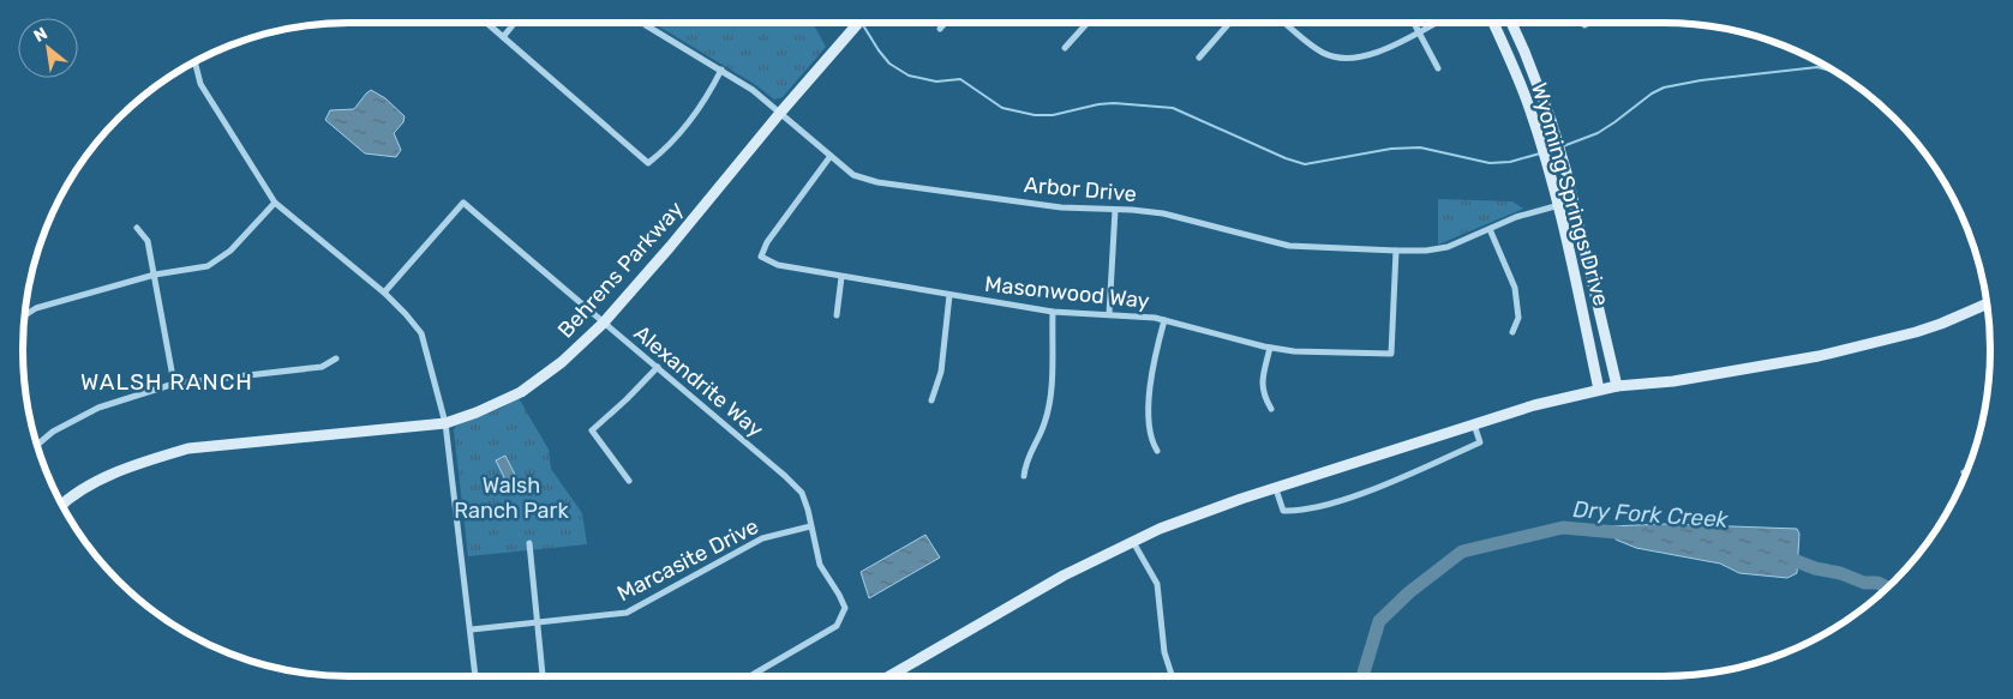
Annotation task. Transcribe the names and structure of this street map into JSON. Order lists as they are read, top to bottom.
{
  "streets": {
    "street": [
      "Arbor Drive",
      "Wyoming Springs Drive",
      "Behrens Parkway",
      "Masonwood Way",
      "Alexandrite Way",
      "Marcasite Drive"
    ]
  },
  "crossings": [
    ["Arbor Drive", "Wyoming Springs Drive"],
    ["Arbor Drive", "Behrens Parkway"],
    ["Arbor Drive", "Masonwood Way"],
    ["Behrens Parkway", "Alexandrite Way"],
    ["Alexandrite Way", "Marcasite Drive"]
  ],
  "districts": ["WALSH RANCH"],
  "water": ["Dry Fork Creek"],
  "parks": ["Walsh Ranch Park"],
  "north": "top left"
}
